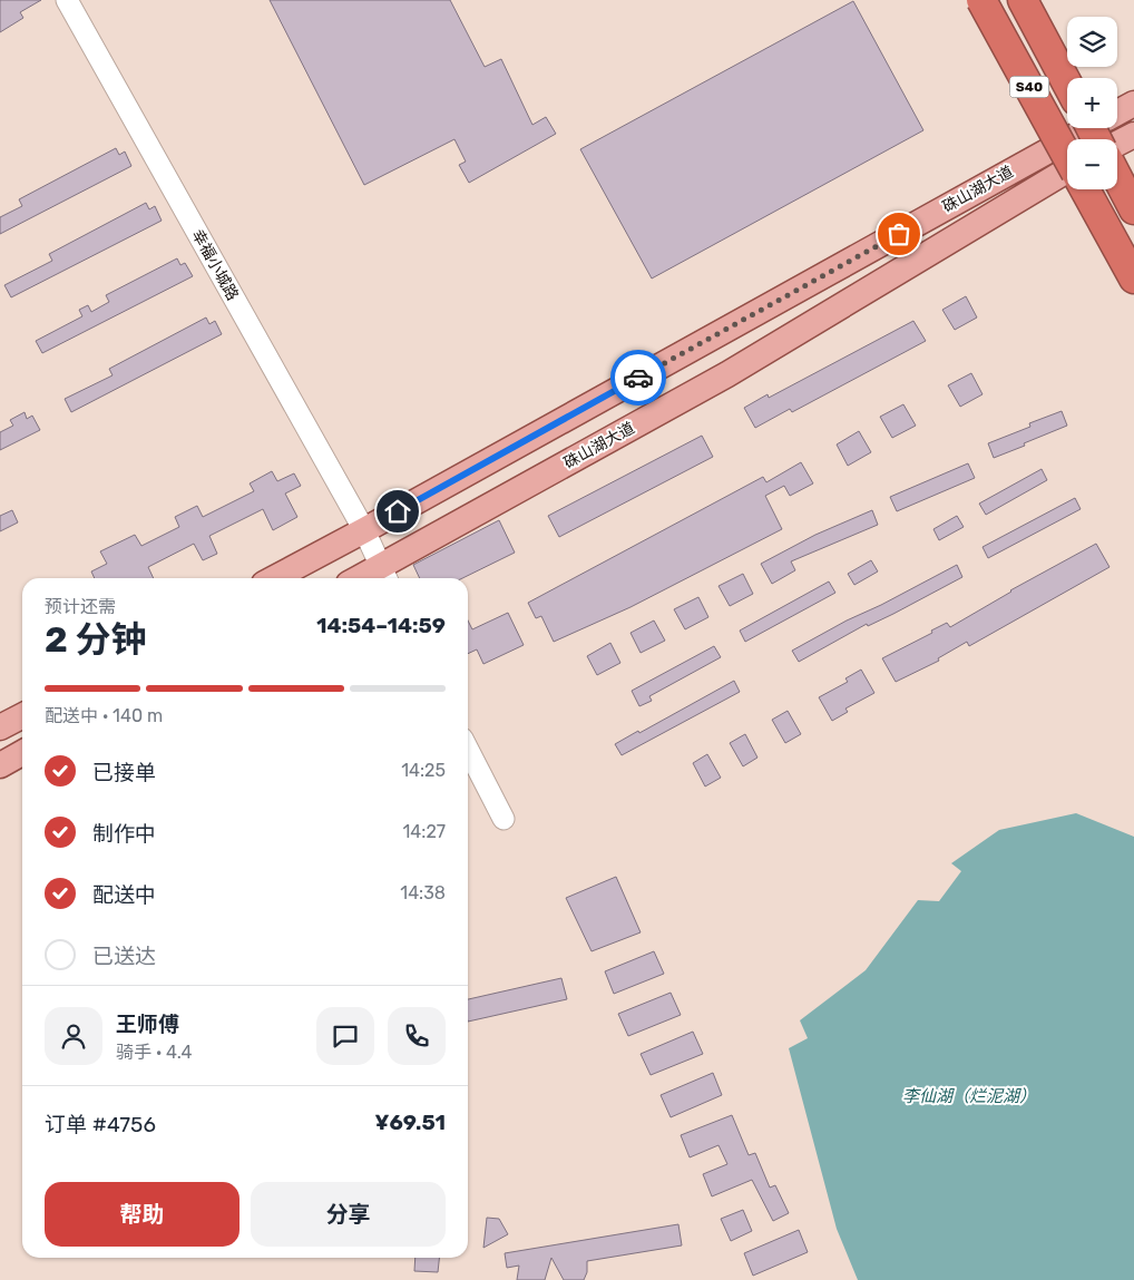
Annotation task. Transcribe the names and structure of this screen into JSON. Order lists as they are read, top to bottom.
{
  "streets": {
    "highway": ["S40"],
    "main road": ["硃山湖大道"],
    "street": ["幸福小城路"]
  },
  "crossings": [
    ["硃山湖大道", "幸福小城路"]
  ],
  "water": ["李仙湖（烂泥湖）"],
  "page": {
    "map_buttons": ["+", "−"],
    "heading": ["2 分钟", "预计还需", "14:54–14:59"],
    "panel": [
      "王师傅",
      "骑手 · 4.4",
      "订单 #4756",
      "¥69.51"
    ],
    "bar": "配送中 · 140 m",
    "list": [
      ["已接单", "14:25"],
      ["制作中", "14:27"],
      ["配送中", "14:38"],
      "已送达"
    ],
    "buttons": ["帮助", "分享"]
  }
}
